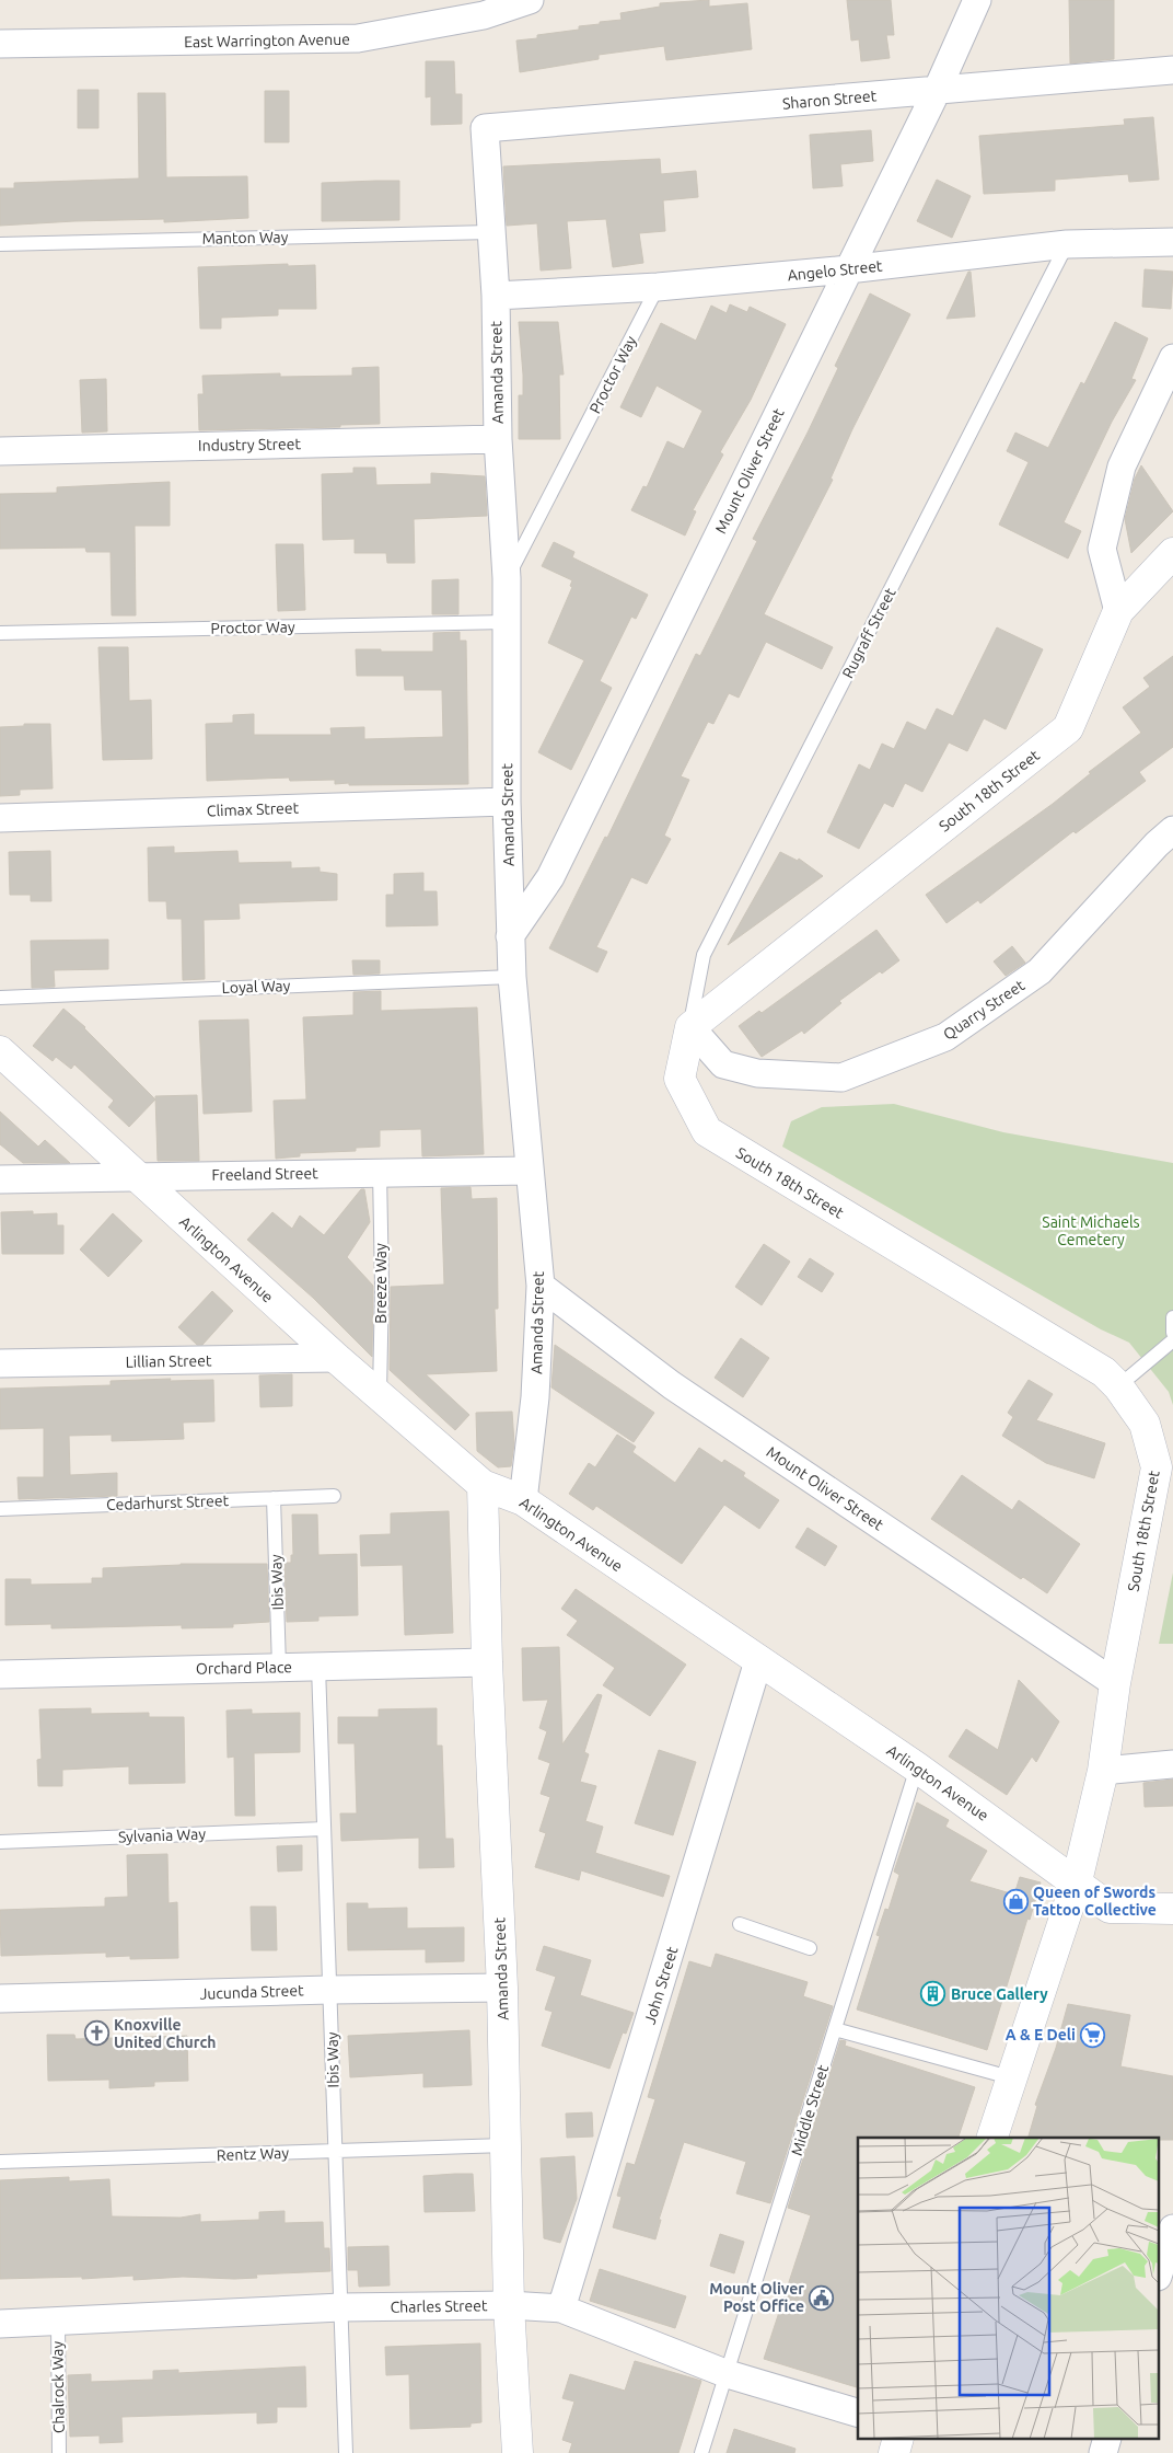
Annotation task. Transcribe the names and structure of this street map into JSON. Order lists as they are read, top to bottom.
{
  "streets": {
    "main road": ["Amanda Street", "South 18th Street", "Arlington Avenue"],
    "street": [
      "East Warrington Avenue",
      "Sharon Street",
      "Angelo Street",
      "Industry Street",
      "Mount Oliver Street",
      "Climax Street",
      "Quarry Street",
      "Freeland Street",
      "Lillian Street",
      "Orchard Place",
      "John Street",
      "Jucunda Street",
      "Charles Street"
    ],
    "lane": [
      "Manton Way",
      "Proctor Way",
      "Rugraff Street",
      "Loyal Way",
      "Breeze Way",
      "Cedarhurst Street",
      "Ibis Way",
      "Sylvania Way",
      "Middle Street",
      "Rentz Way",
      "Chalrock Way"
    ]
  },
  "crossings": [
    ["Sharon Street", "Amanda Street"],
    ["Sharon Street", "Mount Oliver Street"],
    ["Manton Way", "Amanda Street"],
    ["Angelo Street", "Amanda Street"],
    ["Angelo Street", "Proctor Way"],
    ["Angelo Street", "Mount Oliver Street"],
    ["Angelo Street", "Rugraff Street"],
    ["Amanda Street", "Proctor Way"],
    ["Amanda Street", "Industry Street"],
    ["Amanda Street", "Mount Oliver Street"],
    ["Amanda Street", "Climax Street"],
    ["Amanda Street", "Loyal Way"],
    ["Amanda Street", "Freeland Street"],
    ["Amanda Street", "Arlington Avenue"],
    ["Amanda Street", "Orchard Place"],
    ["Amanda Street", "Jucunda Street"],
    ["Amanda Street", "Rentz Way"],
    ["Amanda Street", "Charles Street"],
    ["Mount Oliver Street", "South 18th Street"],
    ["Rugraff Street", "South 18th Street"],
    ["Rugraff Street", "Quarry Street"],
    ["South 18th Street", "Quarry Street"],
    ["South 18th Street", "Arlington Avenue"],
    ["Freeland Street", "Arlington Avenue"],
    ["Freeland Street", "Breeze Way"],
    ["Arlington Avenue", "Breeze Way"],
    ["Arlington Avenue", "Lillian Street"],
    ["Arlington Avenue", "John Street"],
    ["Arlington Avenue", "Middle Street"],
    ["Cedarhurst Street", "Ibis Way"],
    ["Ibis Way", "Orchard Place"],
    ["Ibis Way", "Sylvania Way"],
    ["Ibis Way", "Jucunda Street"],
    ["Ibis Way", "Rentz Way"],
    ["Ibis Way", "Charles Street"],
    ["John Street", "Charles Street"],
    ["Middle Street", "Charles Street"],
    ["Charles Street", "Chalrock Way"]
  ],
  "parks": ["Saint Michaels Cemetery"],
  "places": {
    "shop": ["Queen of Swords Tattoo Collective"],
    "building": ["Bruce Gallery"],
    "church": ["Knoxville United Church"],
    "supermarket": ["A & E Deli"],
    "public building": ["Mount Oliver Post Office"]
  }
}
